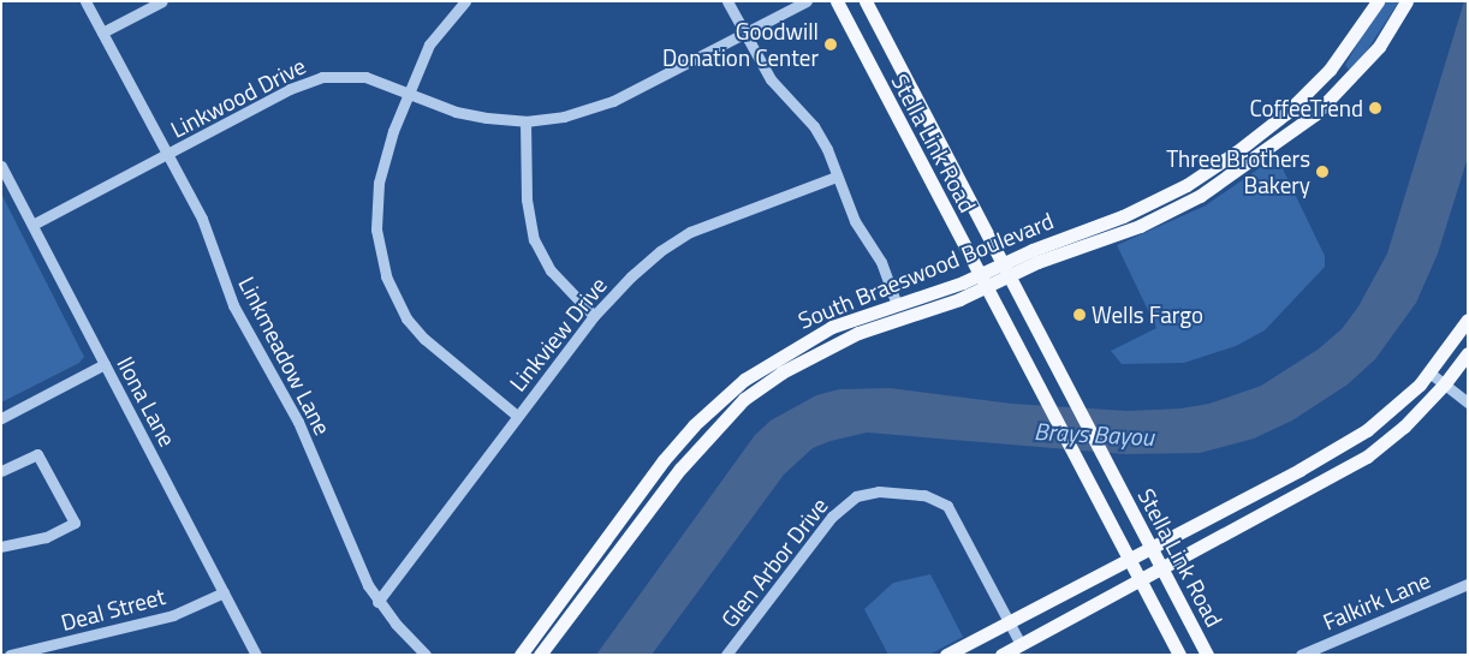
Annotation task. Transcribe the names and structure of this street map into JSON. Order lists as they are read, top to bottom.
{
  "streets": {
    "main road": ["Stella Link Road", "South Braeswood Boulevard"],
    "street": [
      "Linkwood Drive",
      "Linkview Drive",
      "Linkmeadow Lane",
      "Ilona Lane",
      "Glen Arbor Drive",
      "Falkirk Lane",
      "Deal Street"
    ]
  },
  "crossings": [
    ["Linkwood Drive", "Linkmeadow Lane"],
    ["Linkwood Drive", "Ilona Lane"],
    ["Stella Link Road", "South Braeswood Boulevard"],
    ["Linkview Drive", "Linkmeadow Lane"],
    ["Ilona Lane", "Deal Street"]
  ],
  "water": ["Brays Bayou"],
  "places": [
    "Goodwill Donation Center",
    "CoffeeTrend",
    "Three Brothers Bakery",
    "Wells Fargo"
  ]
}
